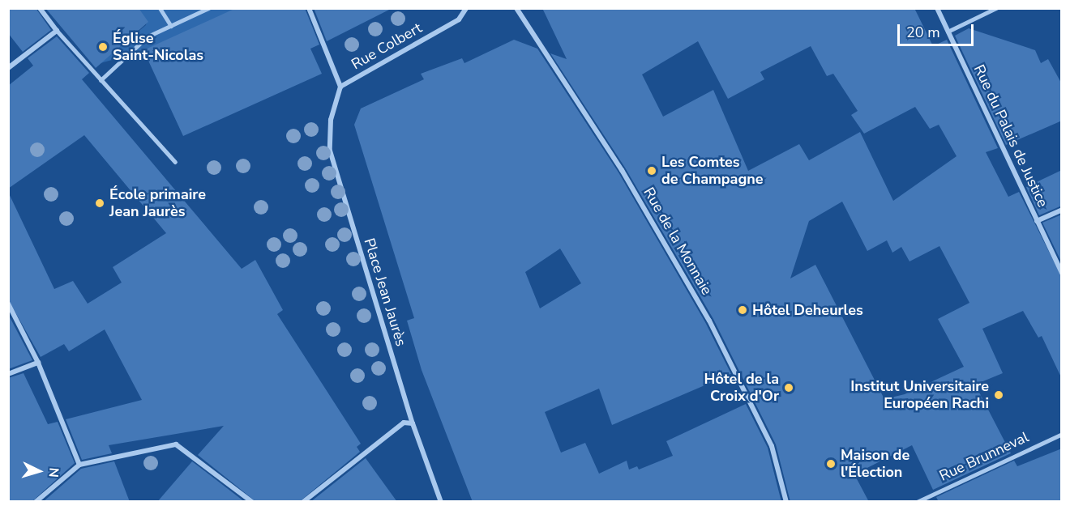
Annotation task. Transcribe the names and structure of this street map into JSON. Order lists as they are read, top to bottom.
{
  "streets": {
    "street": [
      "Rue Colbert",
      "Rue du Palais de Justice",
      "Rue de la Monnaie",
      "Place Jean Jaurès",
      "Rue Brunneval"
    ]
  },
  "crossings": [
    ["Rue Colbert", "Place Jean Jaurès"]
  ],
  "places": [
    "Église Saint-Nicolas",
    "Les Comtes de Champagne",
    "École primaire Jean Jaurès",
    "Hôtel Deheurles",
    "Hôtel de la Croix d'Or",
    "Institut Universitaire Européen Rachi",
    "Maison de l'Élection"
  ],
  "scale_bar": "20 m",
  "north": "right"
}
